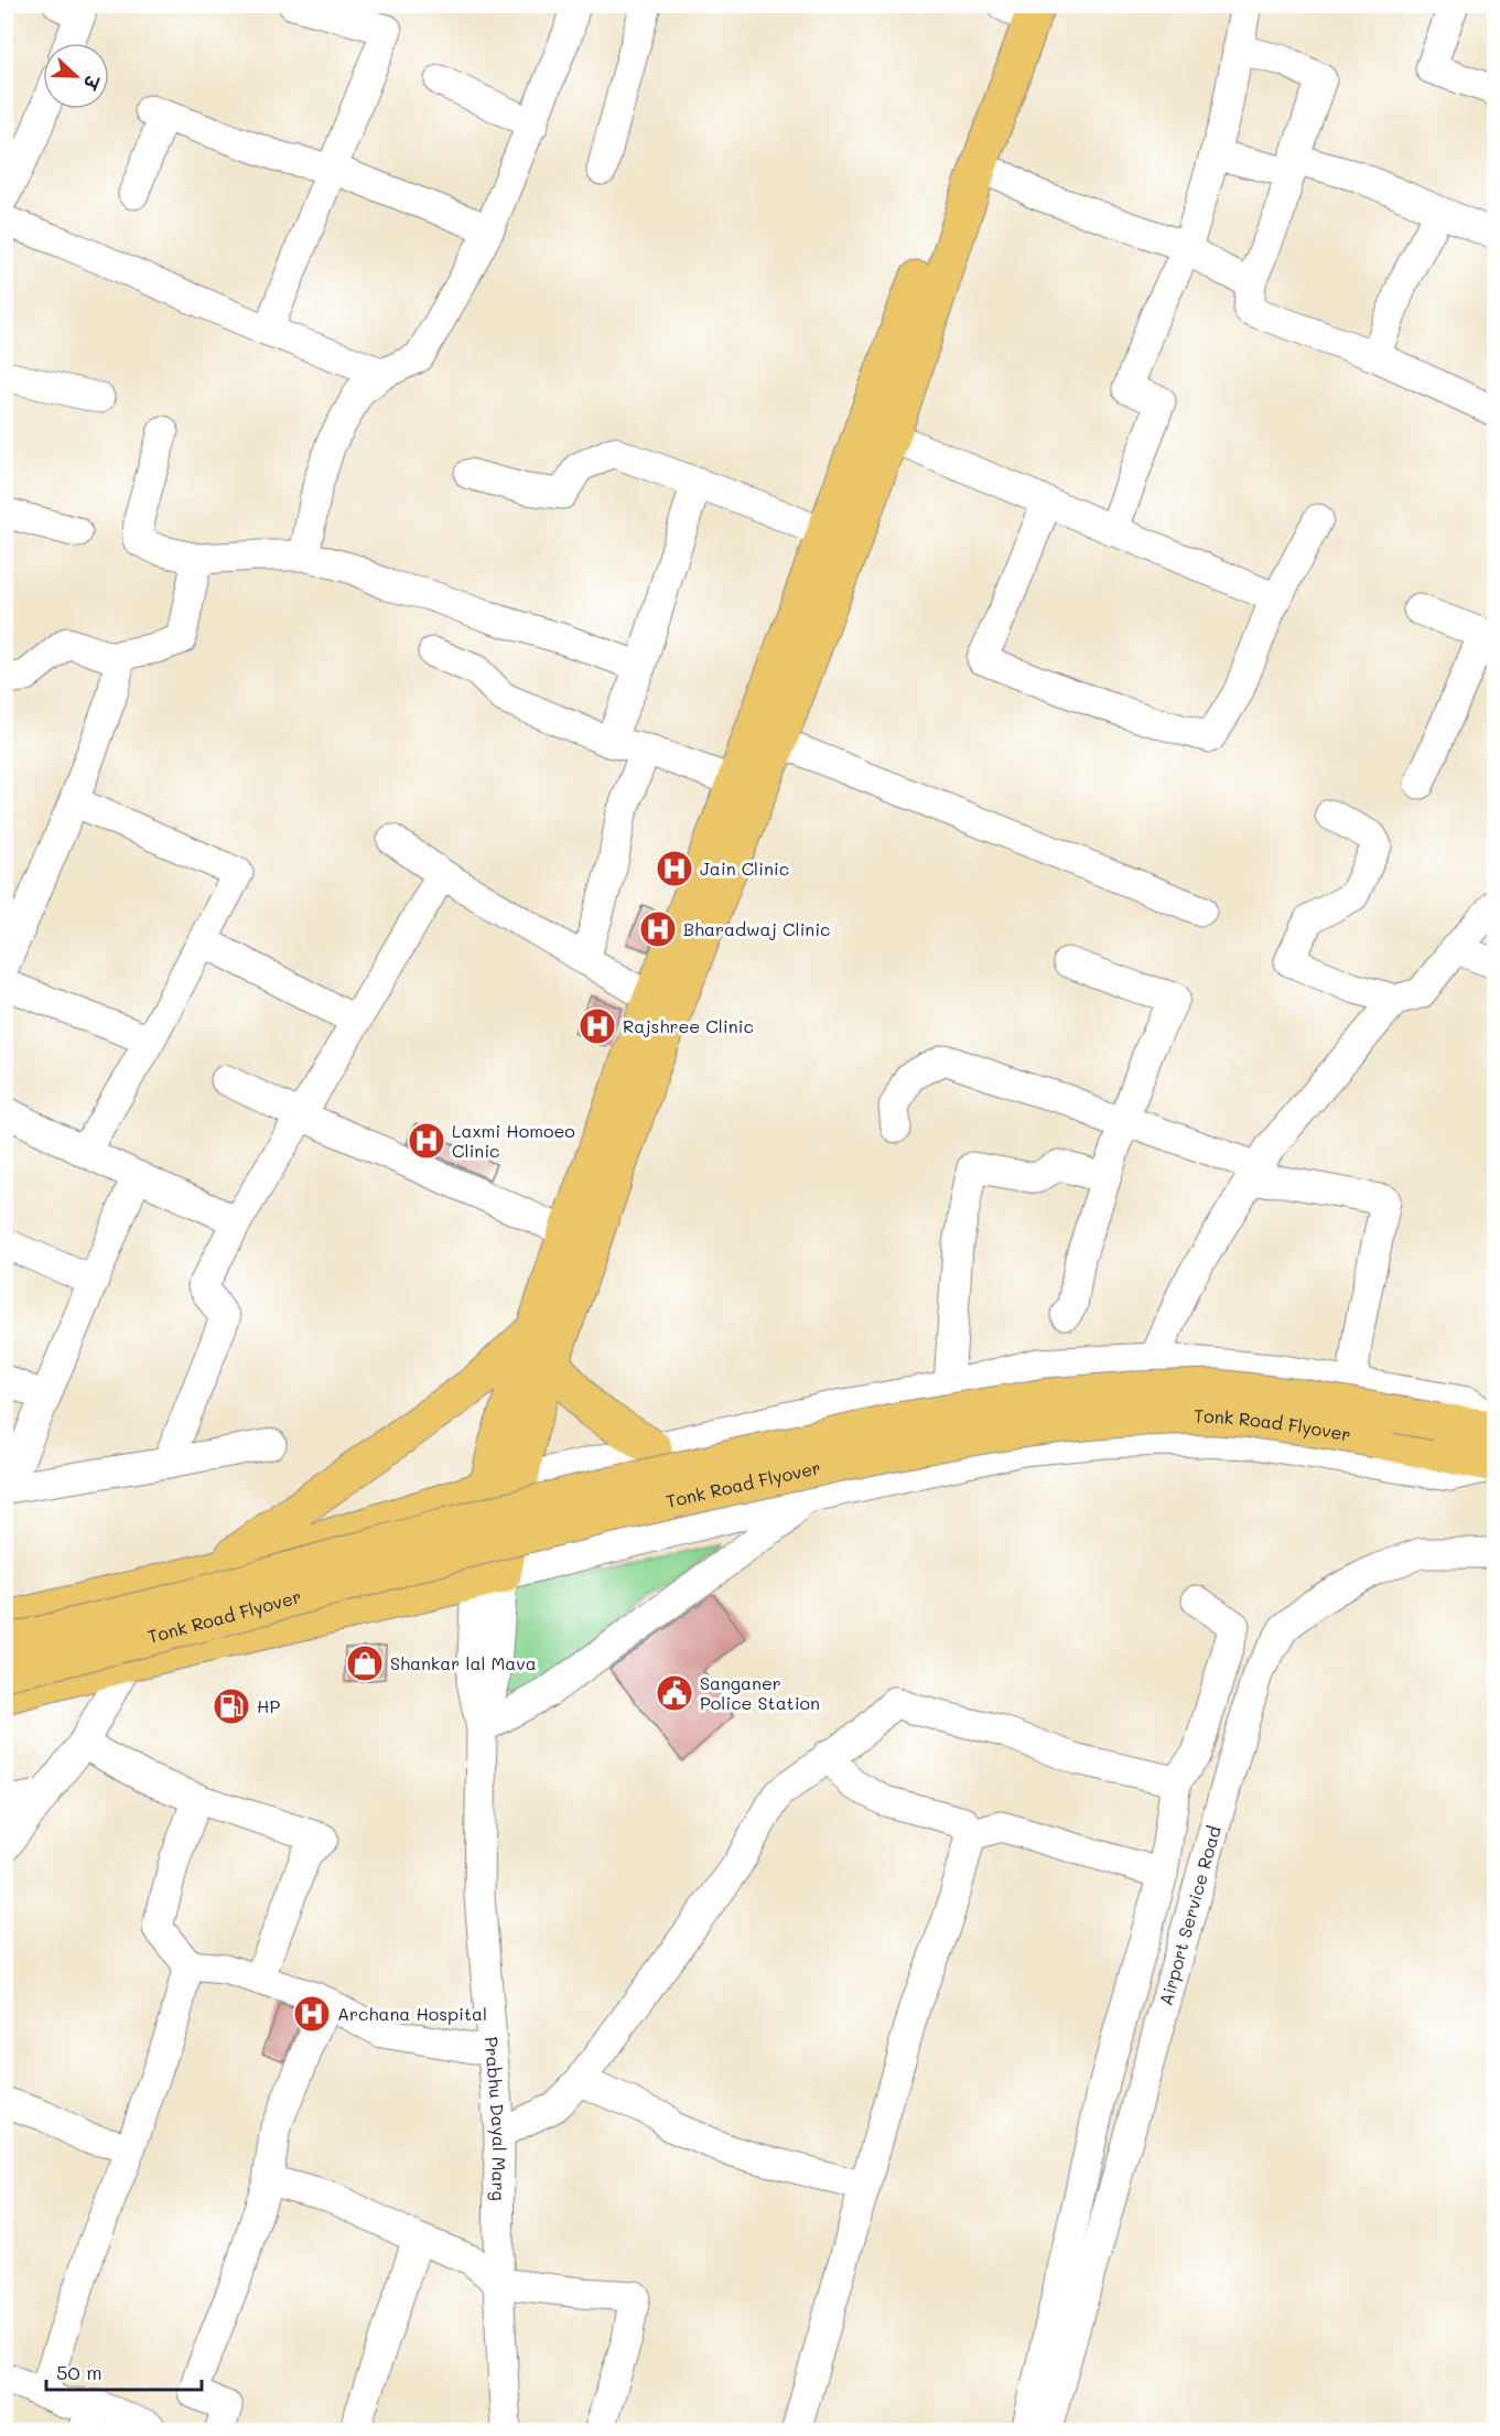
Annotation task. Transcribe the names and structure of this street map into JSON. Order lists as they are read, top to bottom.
{
  "streets": {
    "main road": ["Tonk Road Flyover"],
    "street": ["Airport Service Road", "Prabhu Dayal Marg"]
  },
  "places": {
    "hospital": [
      "Jain Clinic",
      "Bharadwaj Clinic",
      "Rajshree Clinic",
      "Laxmi Homoeo Clinic",
      "Archana Hospital"
    ],
    "shop": ["Shankar lal Mava"],
    "public building": ["Sanganer Police Station"],
    "fuel station": ["HP"]
  },
  "scale_bar": "50 m",
  "north": "right"
}
